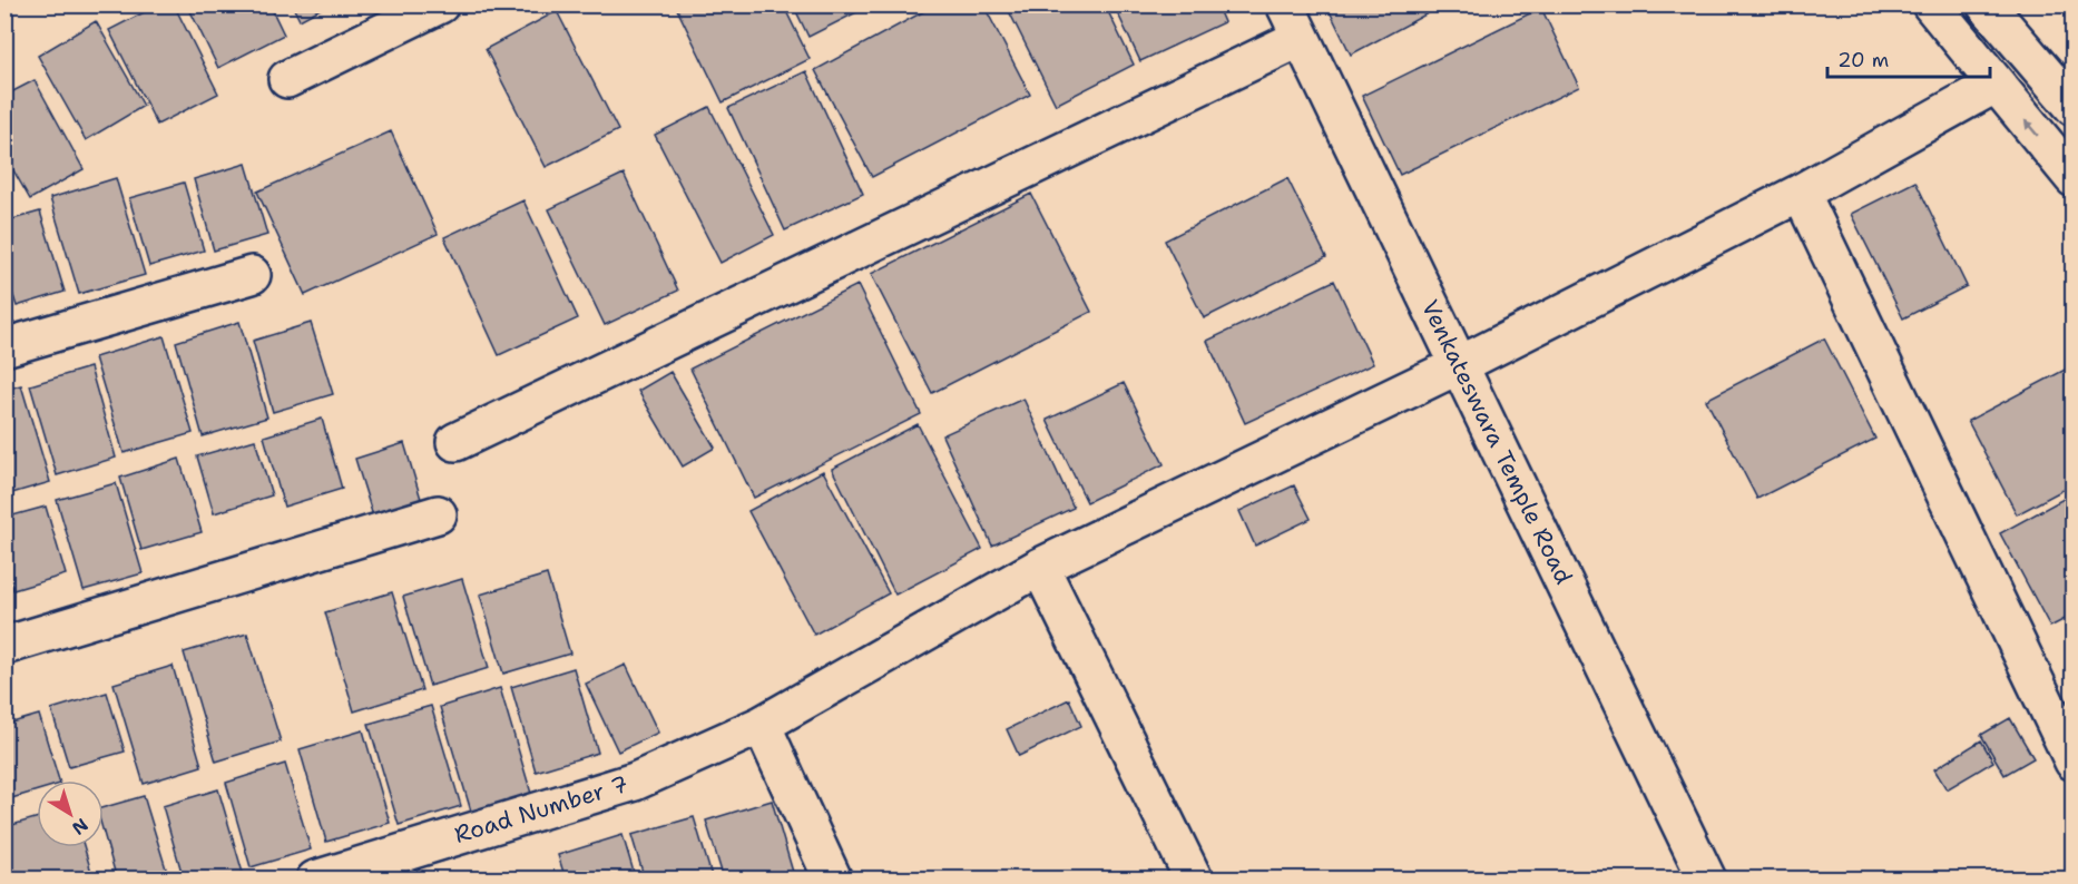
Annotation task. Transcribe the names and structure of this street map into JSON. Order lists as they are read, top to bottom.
{
  "streets": {
    "street": ["Venkateswara Temple Road", "Road Number 7"]
  },
  "crossings": [
    ["Venkateswara Temple Road", "Road Number 7"]
  ],
  "scale_bar": "20 m",
  "north": "bottom right"
}
